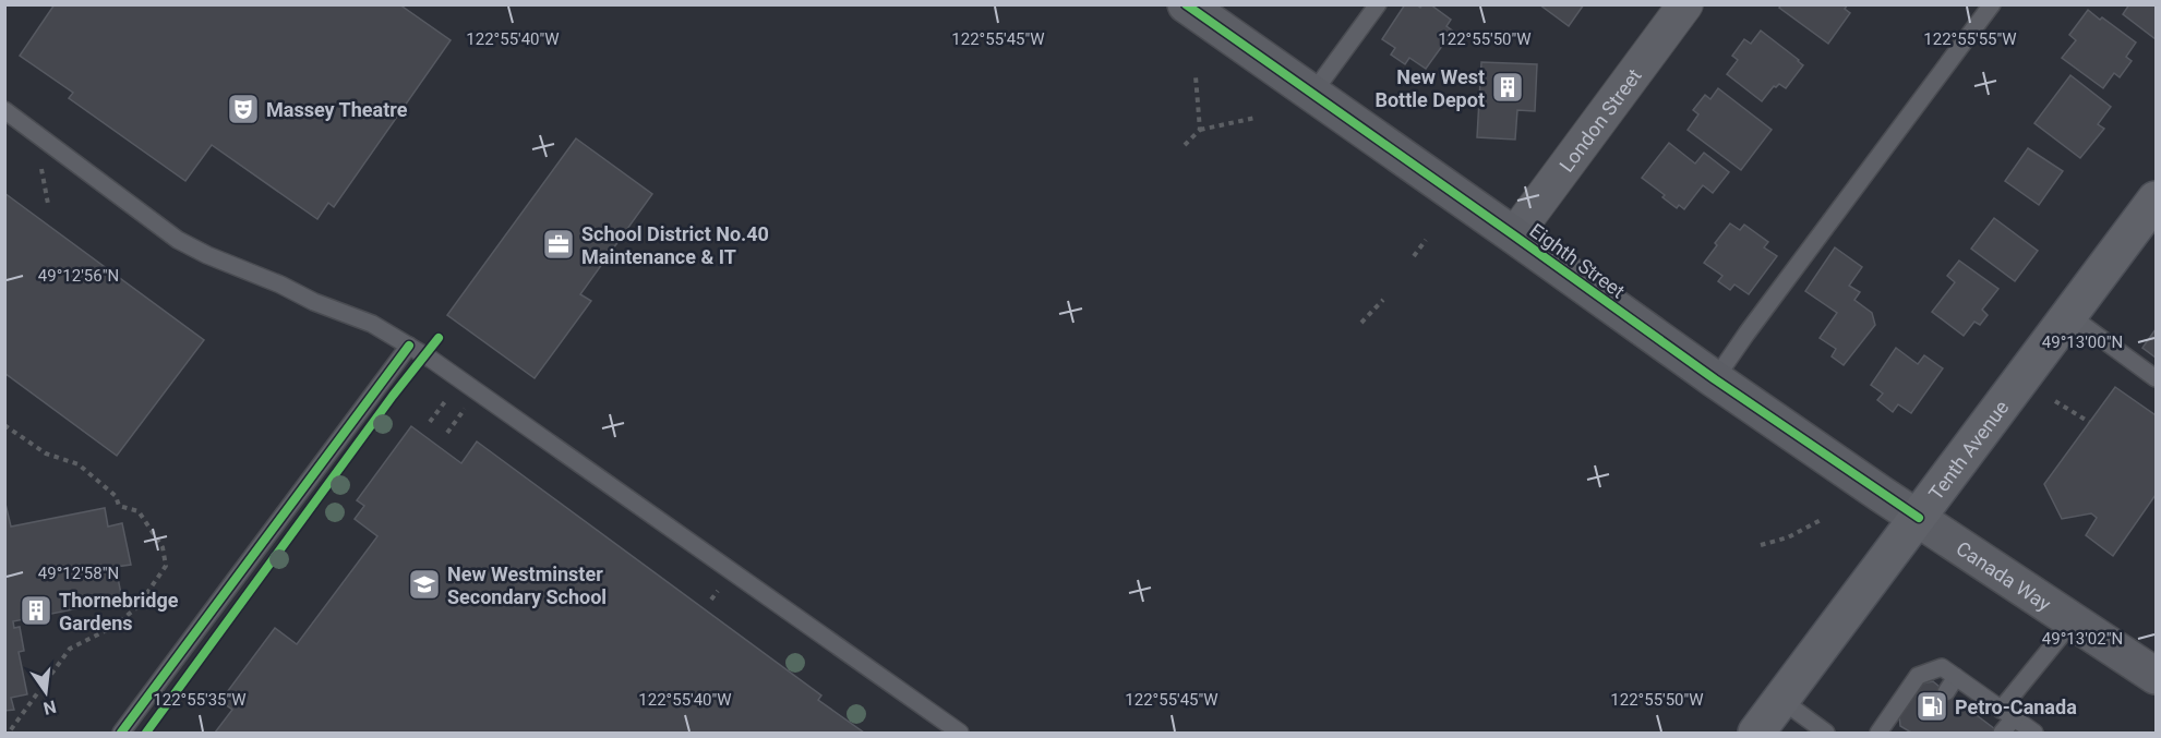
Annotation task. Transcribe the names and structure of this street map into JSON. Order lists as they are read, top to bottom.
{
  "streets": {
    "main road": ["Tenth Avenue"],
    "street": ["London Street", "Eighth Street", "Canada Way"]
  },
  "crossings": [
    ["London Street", "Eighth Street"],
    ["Eighth Street", "Tenth Avenue"],
    ["Eighth Street", "Canada Way"],
    ["Tenth Avenue", "Canada Way"]
  ],
  "places": {
    "building": ["New West Bottle Depot", "Thornebridge Gardens"],
    "theatre": ["Massey Theatre"],
    "office": ["School District No.40 Maintenance & IT"],
    "school or university": ["New Westminster Secondary School"],
    "fuel station": ["Petro-Canada"]
  },
  "north": "bottom",
  "coordinates": [
    "122°55'45\"W",
    "122°55'50\"W",
    "122°55'55\"W",
    "122°55'40\"W",
    "49°12'56\"N",
    "49°13'00\"N",
    "49°12'58\"N",
    "49°13'02\"N",
    "122°55'35\"W"
  ]
}
